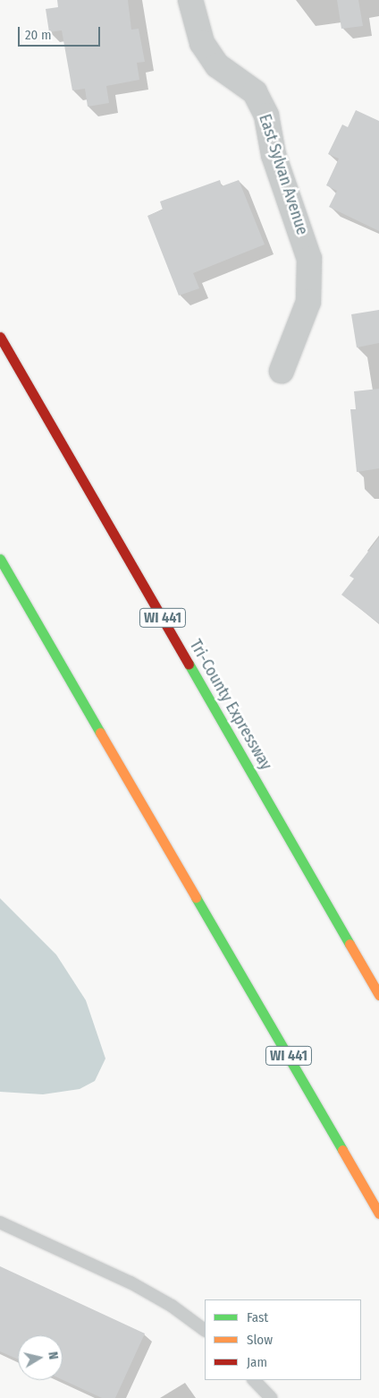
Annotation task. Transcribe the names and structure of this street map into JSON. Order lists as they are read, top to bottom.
{
  "streets": {
    "highway": ["WI 441", "Tri-County Expressway"],
    "street": ["East Sylvan Avenue"]
  },
  "legend": ["Fast", "Slow", "Jam"],
  "scale_bar": "20 m",
  "north": "right"
}
